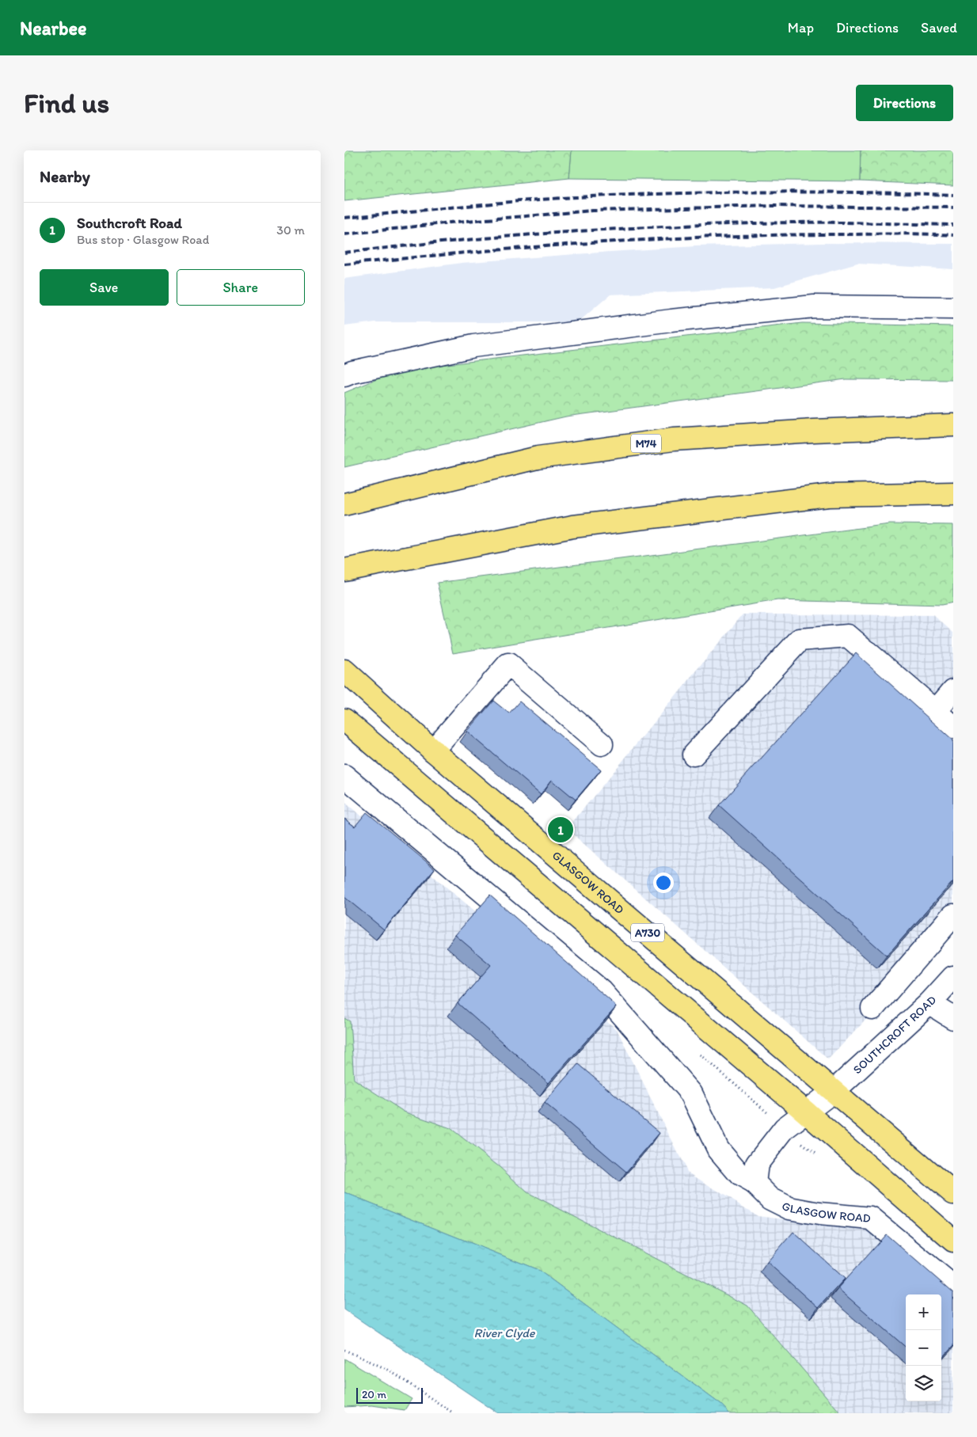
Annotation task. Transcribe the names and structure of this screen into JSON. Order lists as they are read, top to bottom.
{
  "streets": {
    "main road": ["M74", "GLASGOW ROAD", "A730"],
    "street": ["SOUTHCROFT ROAD"]
  },
  "crossings": [
    ["GLASGOW ROAD", "SOUTHCROFT ROAD"]
  ],
  "water": ["River Clyde"],
  "scale_bar": "20 m",
  "page": {
    "header": "Nearbee",
    "nav": ["Map", "Directions", "Saved"],
    "buttons": [
      "Directions",
      ["Save", "Share"]
    ],
    "title": "Find us",
    "heading": "Nearby",
    "list": [
      {
        "mark": "1",
        "name": "Southcroft Road",
        "note": "Bus stop · Glasgow Road",
        "value": "30 m"
      }
    ],
    "pins": "1",
    "map_buttons": ["+", "−"],
    "scale": "20 m"
  }
}
